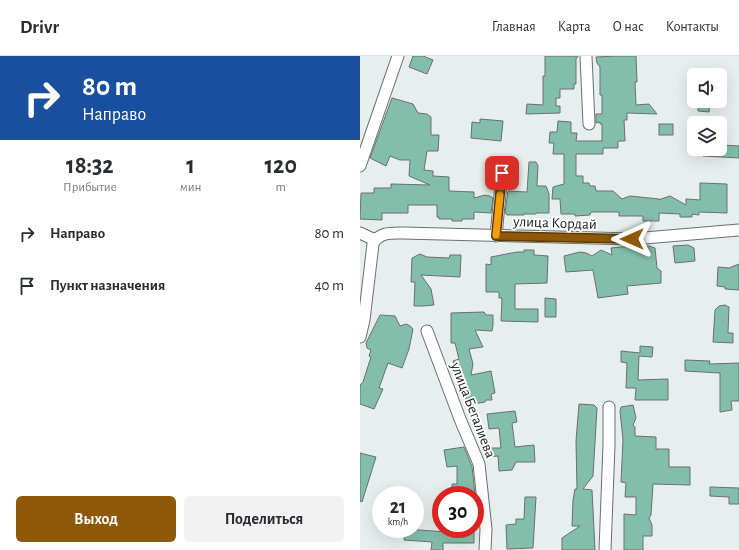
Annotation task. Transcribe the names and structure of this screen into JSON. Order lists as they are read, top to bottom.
{
  "streets": {
    "street": ["улица Кордай", "улица Бегалиева"]
  },
  "page": {
    "header": "Drivr",
    "nav": [
      "Главная",
      "Карта",
      "О нас",
      "Контакты"
    ],
    "turn": ["80 m", "Направо"],
    "eta": [
      "18:32",
      "Прибытие",
      "1",
      "мин",
      "120",
      "m"
    ],
    "list": [
      {
        "name": "Направо",
        "value": "80 m"
      },
      {
        "name": "Пункт назначения",
        "value": "40 m"
      }
    ],
    "speed": "21 km/h",
    "limit": "30",
    "buttons": ["Выход", "Поделиться"]
  }
}
